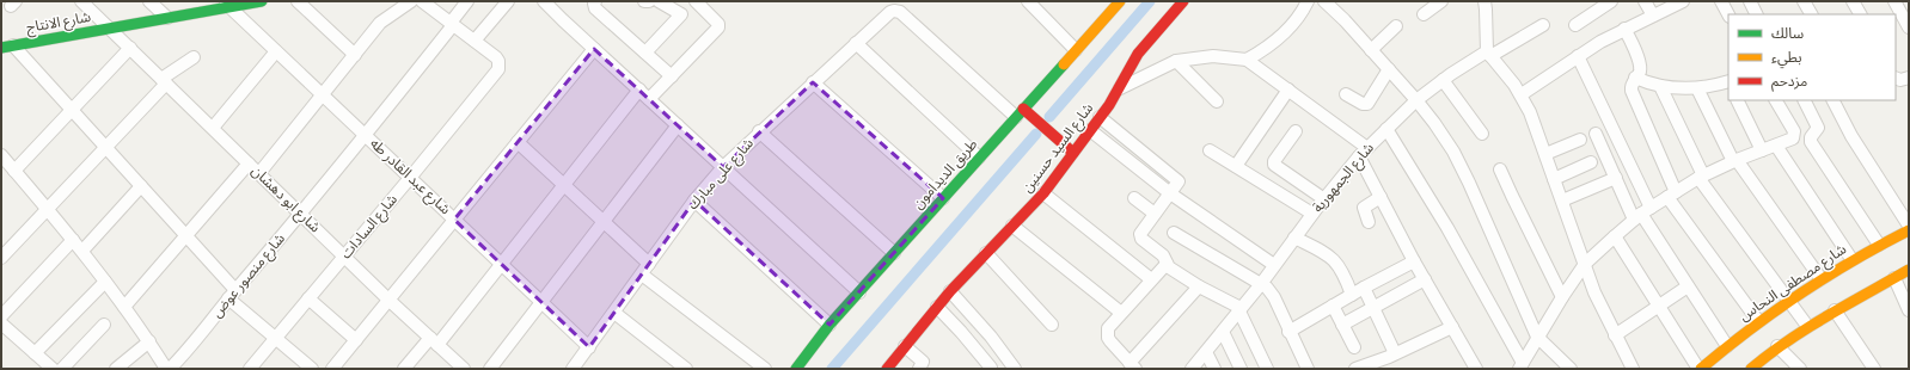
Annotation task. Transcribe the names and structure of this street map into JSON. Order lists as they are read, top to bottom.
{
  "streets": {
    "street": [
      "شارع الانتاج",
      "شارع السيد حسنين",
      "شارع على مبارك",
      "طريق الديدامون",
      "شارع عبد القادر طه",
      "شارع الجمهورية",
      "شارع ابو دهشان",
      "شارع السادات",
      "شارع منصور عوض",
      "شارع مصطفى النحاس"
    ]
  },
  "crossings": [
    ["شارع الانتاج", "شارع عبد القادر طه"],
    ["شارع الانتاج", "شارع ابو دهشان"],
    ["شارع على مبارك", "طريق الديدامون"],
    ["شارع على مبارك", "شارع عبد القادر طه"],
    ["شارع عبد القادر طه", "شارع السادات"],
    ["شارع عبد القادر طه", "شارع منصور عوض"],
    ["شارع ابو دهشان", "شارع السادات"],
    ["شارع ابو دهشان", "شارع منصور عوض"],
    ["شارع السادات", "شارع منصور عوض"]
  ],
  "legend": ["سالك", "بطيء", "مزدحم"]
}
